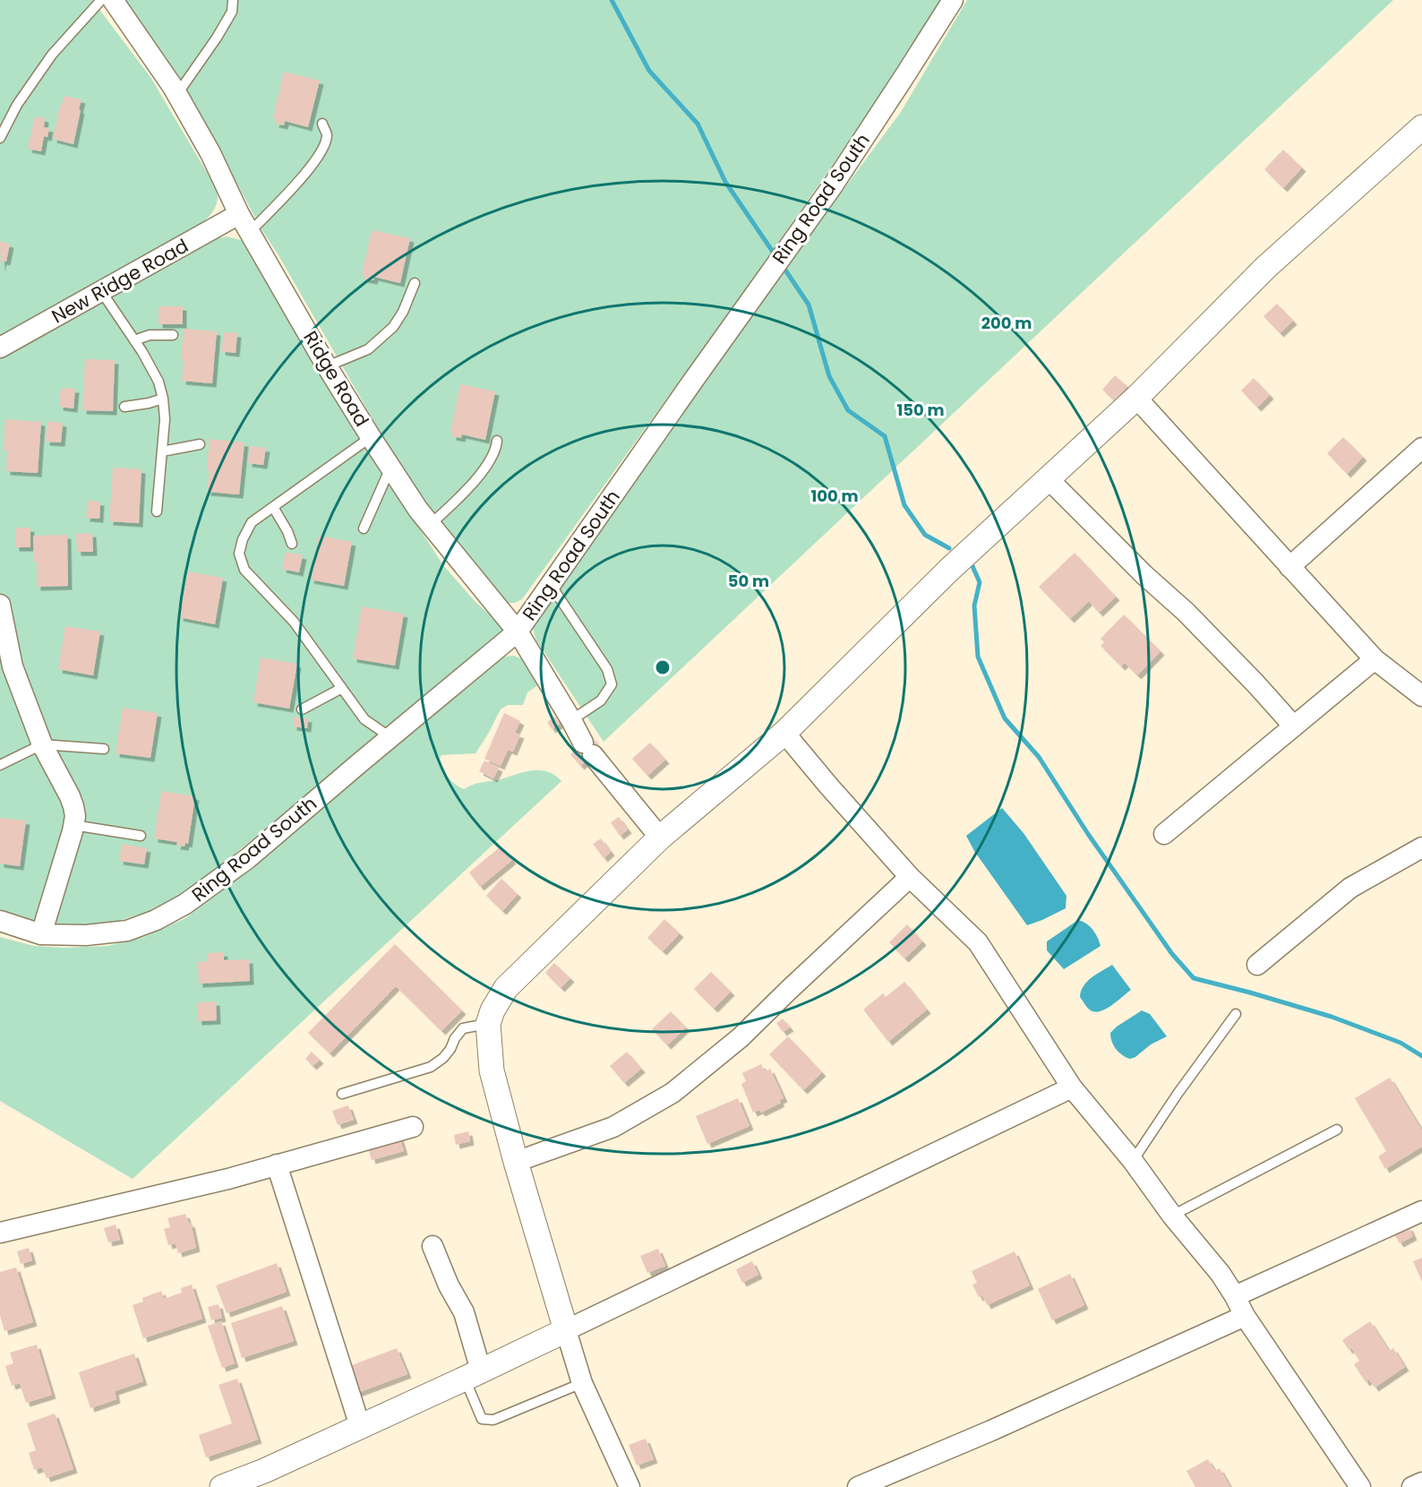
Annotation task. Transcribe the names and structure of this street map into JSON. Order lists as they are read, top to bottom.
{
  "streets": {
    "street": ["Ring Road South", "New Ridge Road", "Ridge Road"]
  },
  "crossings": [
    ["Ring Road South", "Ridge Road"],
    ["New Ridge Road", "Ridge Road"]
  ],
  "rings": [
    "200 m",
    "150 m",
    "100 m",
    "50 m"
  ]
}
